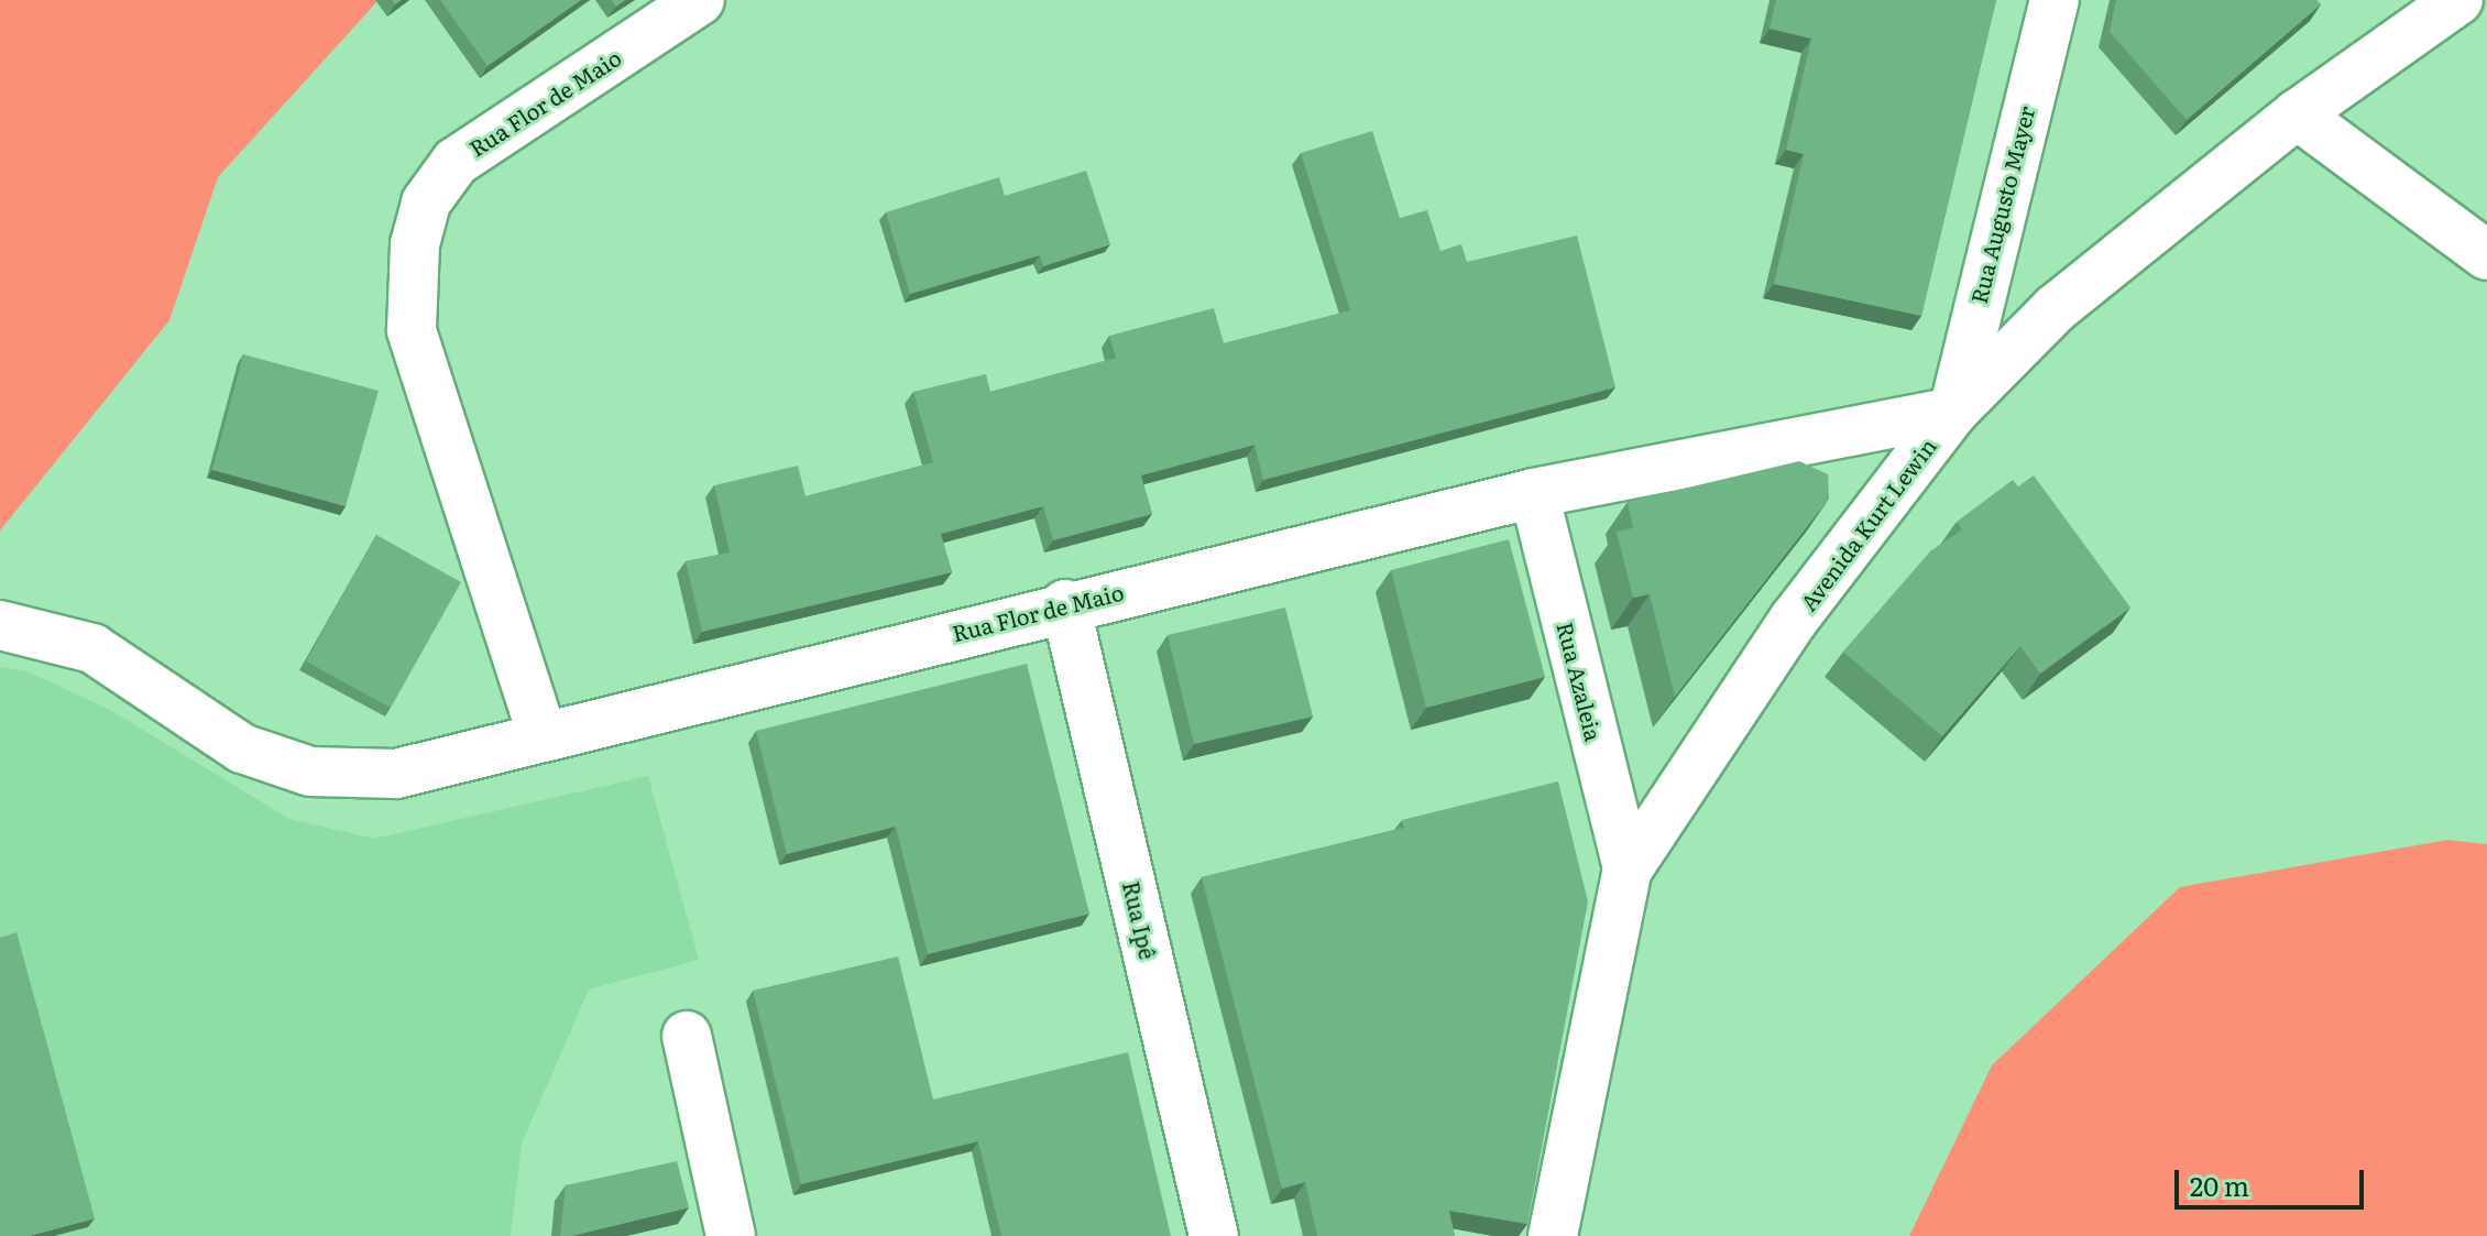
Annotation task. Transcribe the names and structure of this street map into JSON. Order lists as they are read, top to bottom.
{
  "streets": {
    "street": [
      "Rua Flor de Maio",
      "Rua Augusto Mayer",
      "Avenida Kurt Lewin",
      "Rua Azaleia",
      "Rua Ipê"
    ]
  },
  "crossings": [
    ["Rua Flor de Maio", "Rua Augusto Mayer"],
    ["Rua Flor de Maio", "Avenida Kurt Lewin"],
    ["Rua Flor de Maio", "Rua Azaleia"],
    ["Rua Flor de Maio", "Rua Ipê"],
    ["Rua Augusto Mayer", "Avenida Kurt Lewin"],
    ["Avenida Kurt Lewin", "Rua Azaleia"]
  ],
  "scale_bar": "20 m"
}
